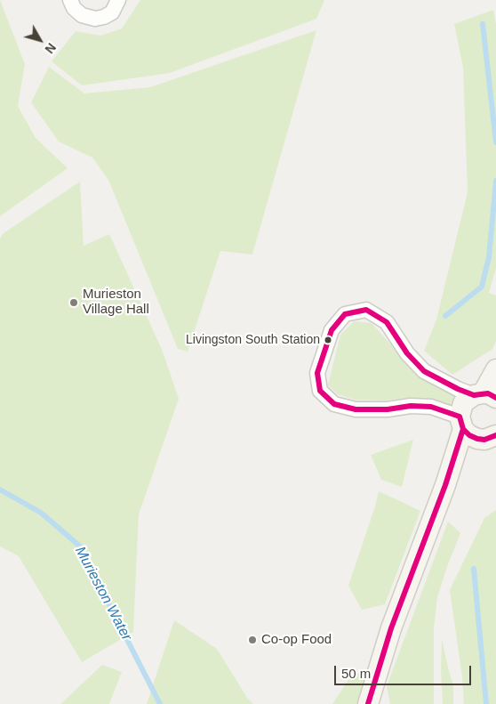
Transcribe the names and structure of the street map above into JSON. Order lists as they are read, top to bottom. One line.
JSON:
{"water":["Murieston Water"],"places":["Murieston Village Hall","Livingston South Station","Co-op Food"],"scale_bar":"50 m","north":"bottom right"}
